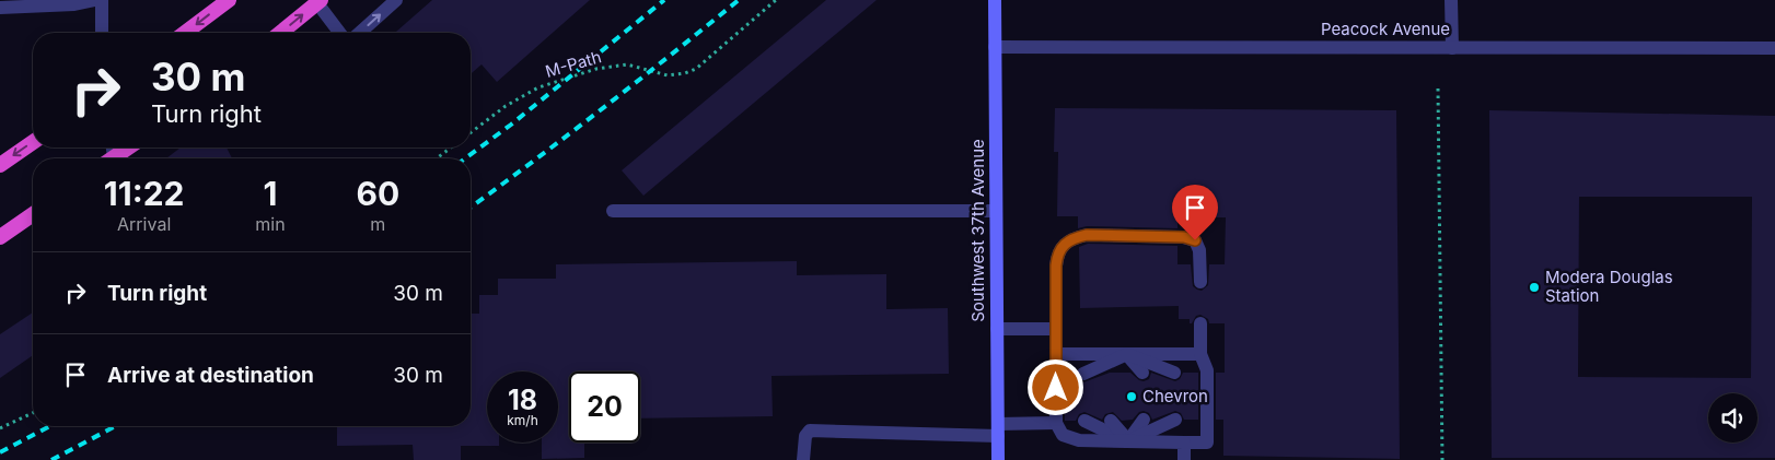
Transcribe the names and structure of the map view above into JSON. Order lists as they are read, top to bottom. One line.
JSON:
{"streets":{"main road":["Southwest 37th Avenue"],"street":["Peacock Avenue"],"path":["M-Path"]},"crossings":[["Peacock Avenue","Southwest 37th Avenue"]],"places":["Modera Douglas Station","Chevron"],"page":{"turn":["30 m","Turn right"],"eta":["11:22","Arrival","1","min","60","m"],"list":[{"name":"Turn right","value":"30 m"},{"name":"Arrive at destination","value":"30 m"}],"speed":"18 km/h","limit":"20"}}
